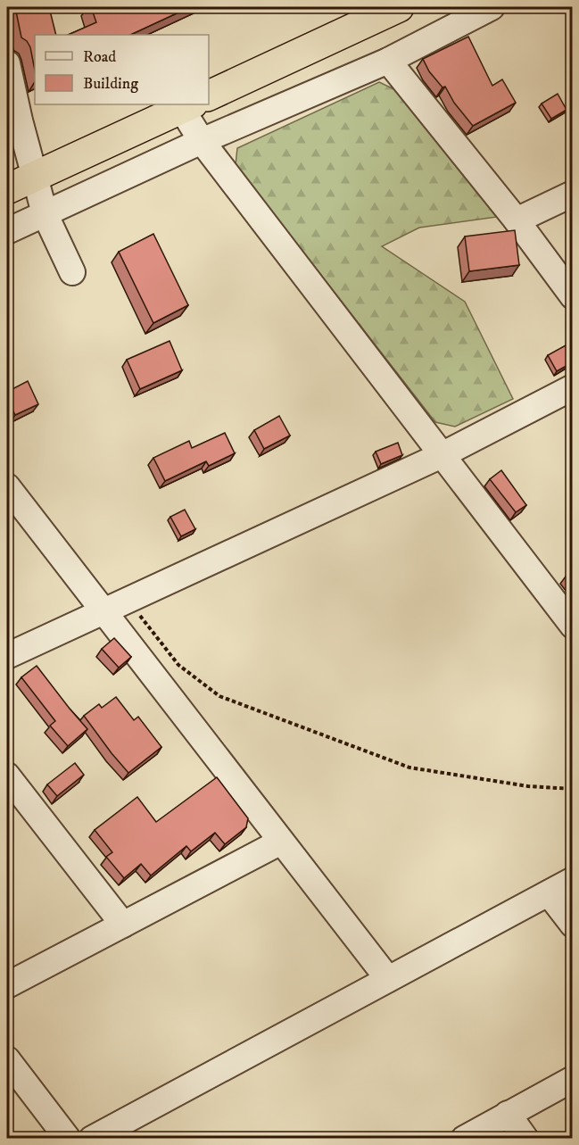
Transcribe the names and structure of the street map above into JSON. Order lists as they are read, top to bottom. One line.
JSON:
{"legend":["Road","Building"]}
